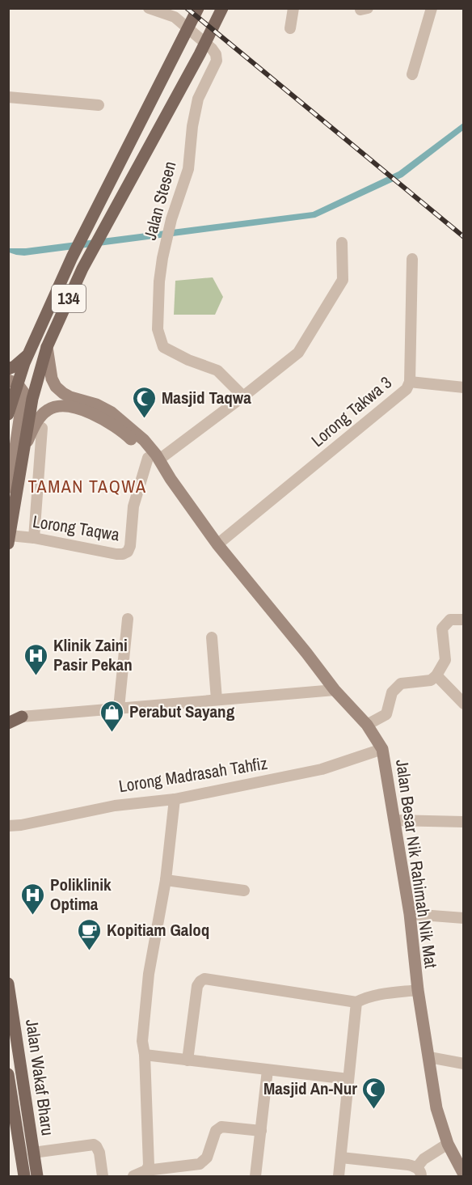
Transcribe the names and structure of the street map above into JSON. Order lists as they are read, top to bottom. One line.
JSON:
{"streets":{"main road":["134","Jalan Wakaf Bharu"],"street":["Jalan Stesen","Lorong Takwa 3","Lorong Taqwa","Lorong Madrasah Tahfiz","Jalan Besar Nik Rahimah Nik Mat"]},"crossings":[["134","Lorong Taqwa"],["134","Jalan Besar Nik Rahimah Nik Mat"],["Lorong Takwa 3","Jalan Besar Nik Rahimah Nik Mat"],["Lorong Taqwa","Jalan Besar Nik Rahimah Nik Mat"],["Lorong Madrasah Tahfiz","Jalan Besar Nik Rahimah Nik Mat"]],"districts":["TAMAN TAQWA"],"places":{"mosque":["Masjid Taqwa","Masjid An-Nur"],"hospital":["Klinik Zaini Pasir Pekan","Poliklinik Optima"],"shop":["Perabut Sayang"],"cafe":["Kopitiam Galoq"]}}
